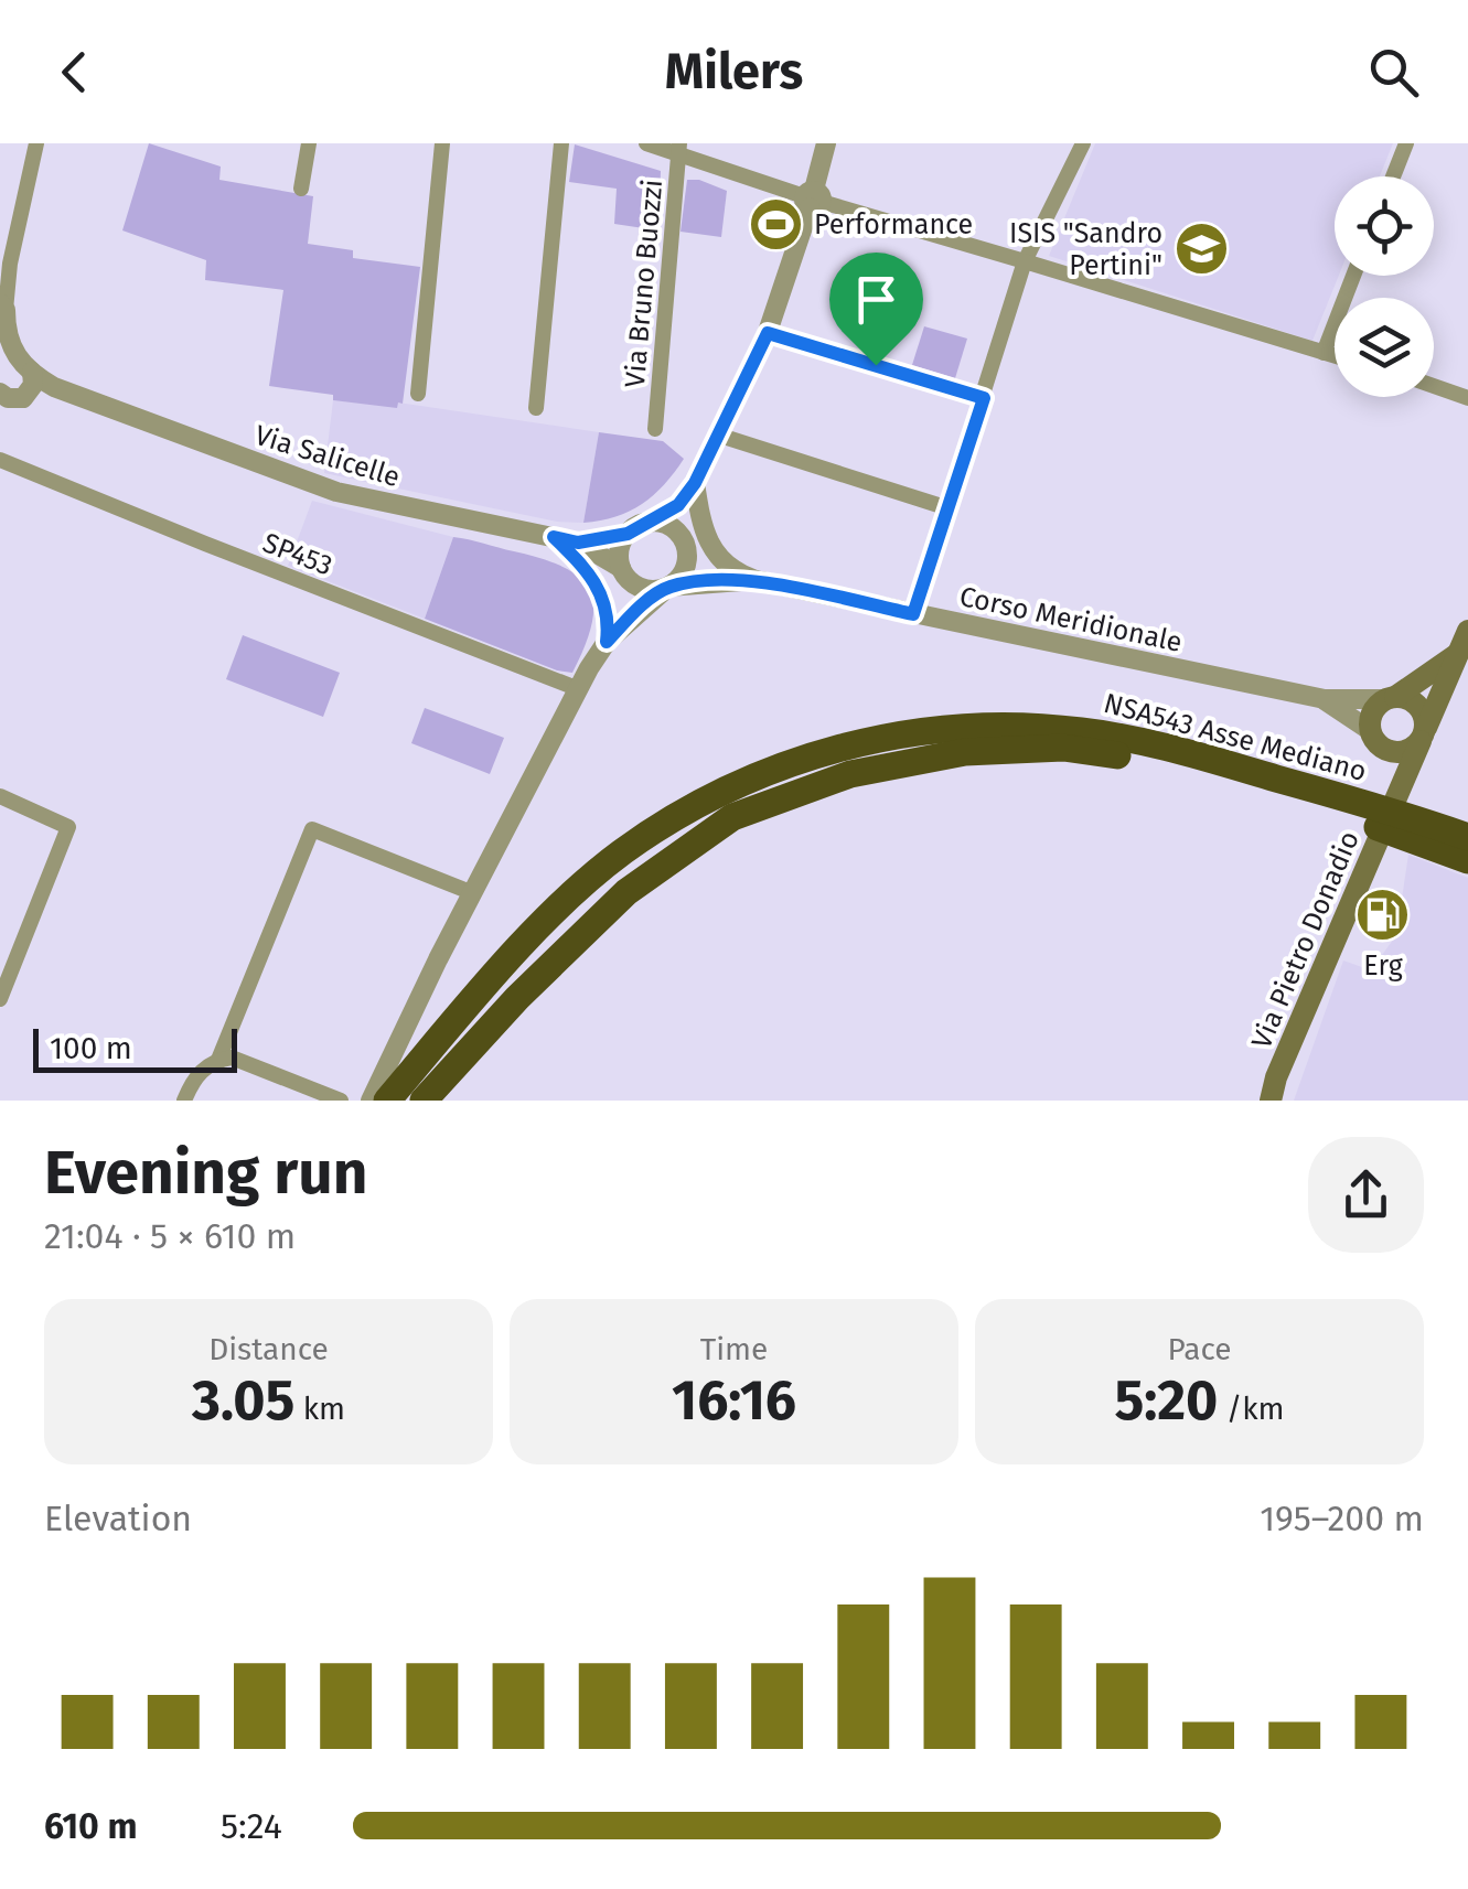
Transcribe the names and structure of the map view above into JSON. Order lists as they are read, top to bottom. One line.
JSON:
{"streets":{"highway":["NSA543 Asse Mediano"],"main road":["Via Pietro Donadio"],"street":["Via Bruno Buozzi","Via Salicelle","SP453","Corso Meridionale"]},"places":{"sports":["Performance"],"school or university":["ISIS \"Sandro Pertini\""],"fuel station":["Erg"]},"scale_bar":"100 m","page":{"header":"Milers","scale":"100 m","heading":["Evening run","21:04 · 5 × 610 m"],"stats":[["Distance","3.05 km"],["Time","16:16"],["Pace","5:20 /km"]],"chart":["Elevation","195–200 m"],"list":[{"name":"610 m","note":"5:24"}]}}
